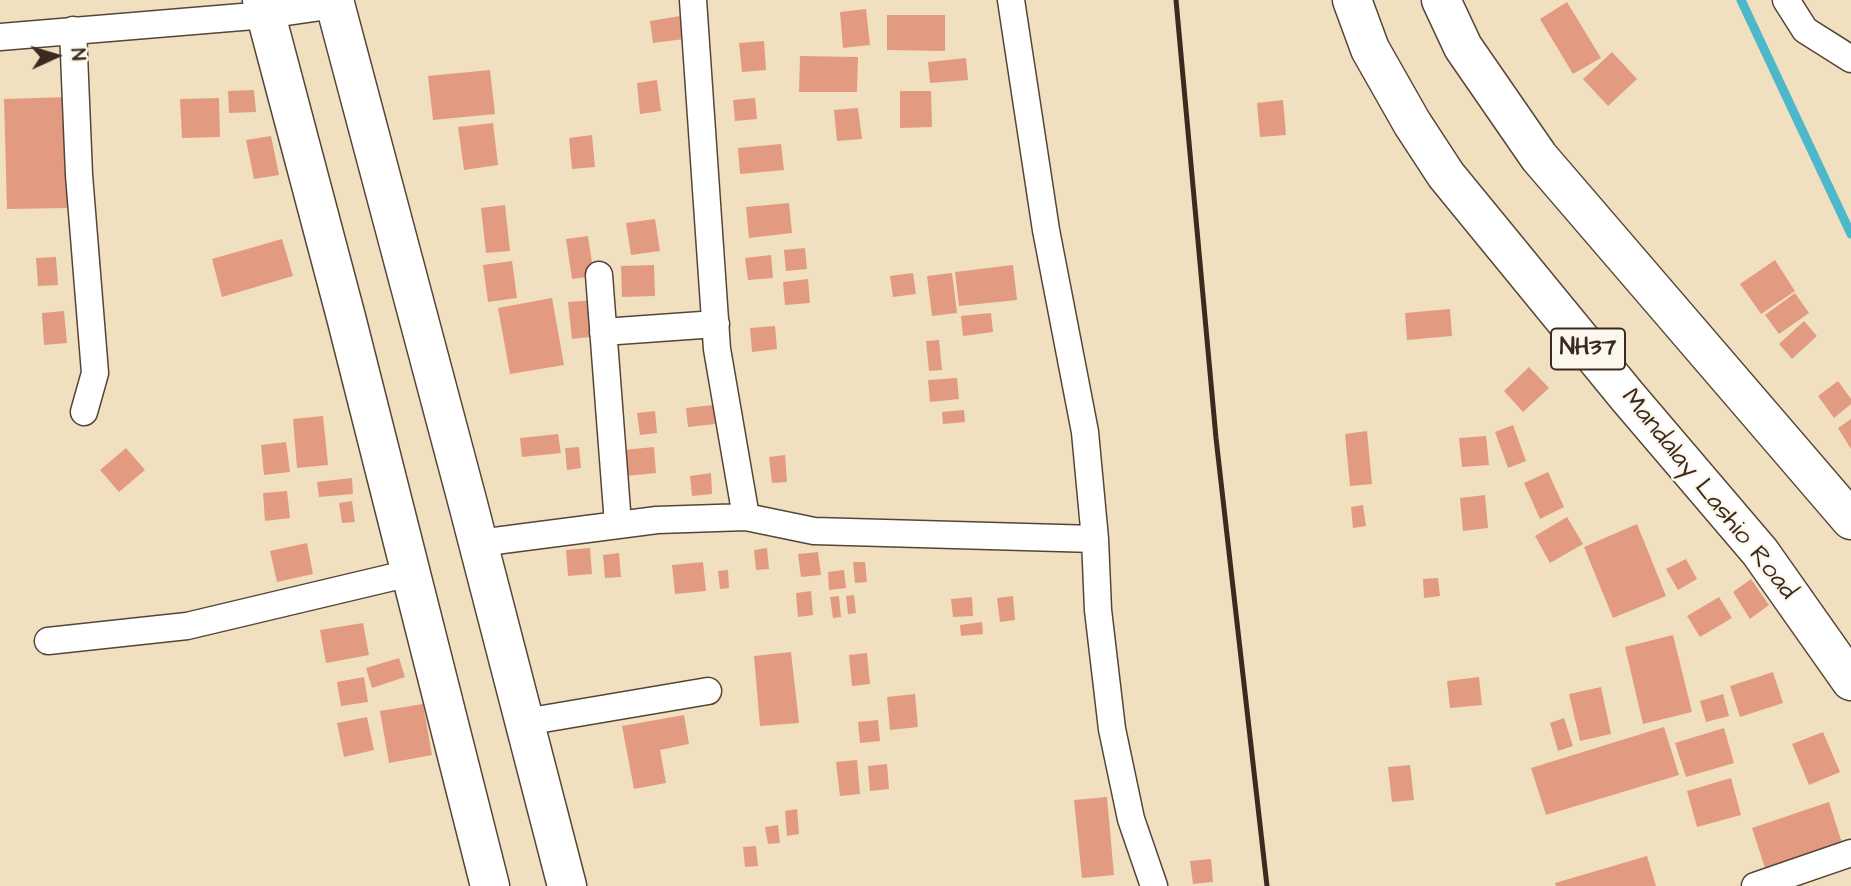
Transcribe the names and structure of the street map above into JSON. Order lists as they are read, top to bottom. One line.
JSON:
{"streets":{"main road":["NH37","Mandalay Lashio Road"]},"north":"right"}
